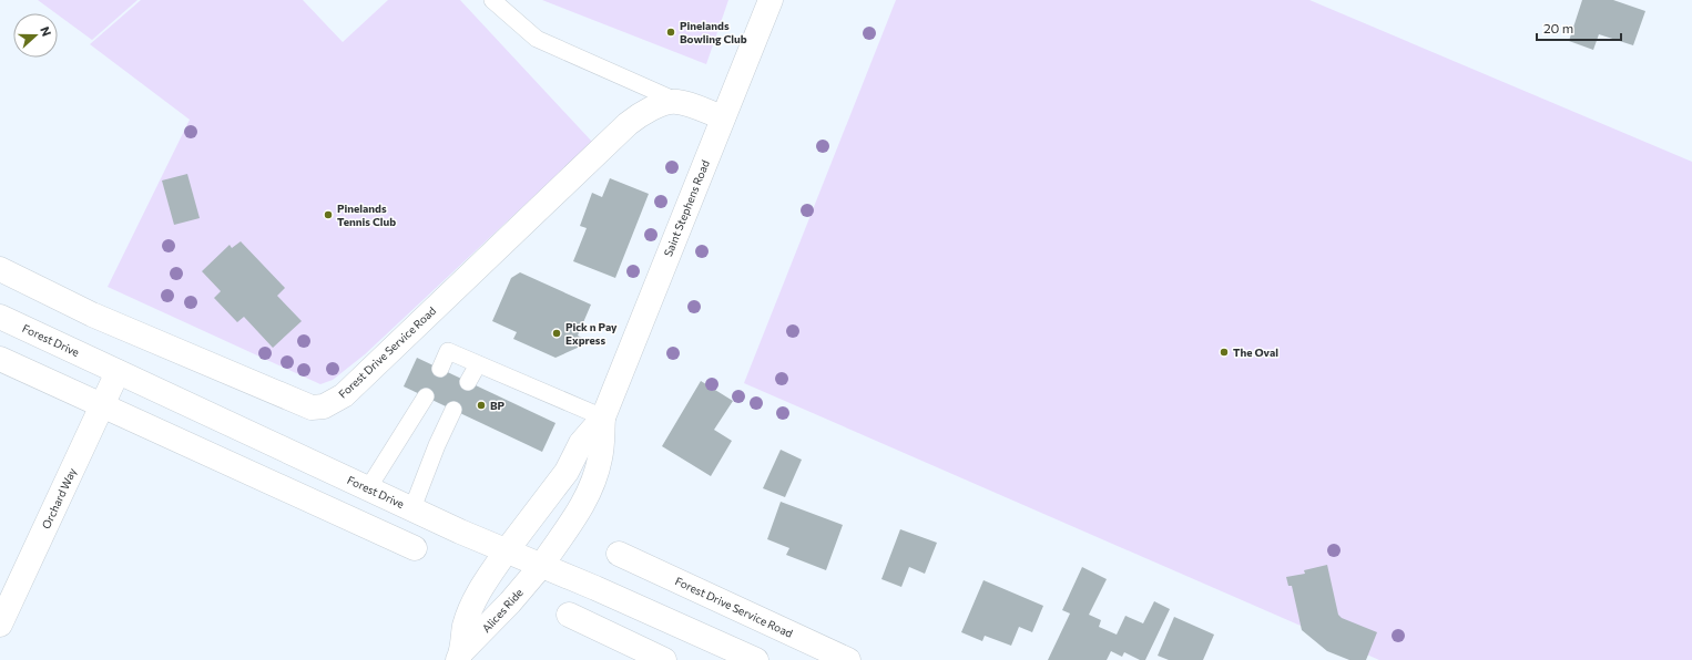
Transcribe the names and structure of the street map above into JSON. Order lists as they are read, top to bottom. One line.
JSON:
{"streets":{"street":["Saint Stephens Road","Forest Drive","Forest Drive Service Road","Orchard Way","Alices Ride"]},"crossings":[["Saint Stephens Road","Forest Drive"],["Saint Stephens Road","Alices Ride"],["Forest Drive","Orchard Way"],["Forest Drive","Alices Ride"]],"places":["Pinelands Bowling Club","Pinelands Tennis Club","Pick n Pay Express","The Oval","BP"],"scale_bar":"20 m","north":"right"}
